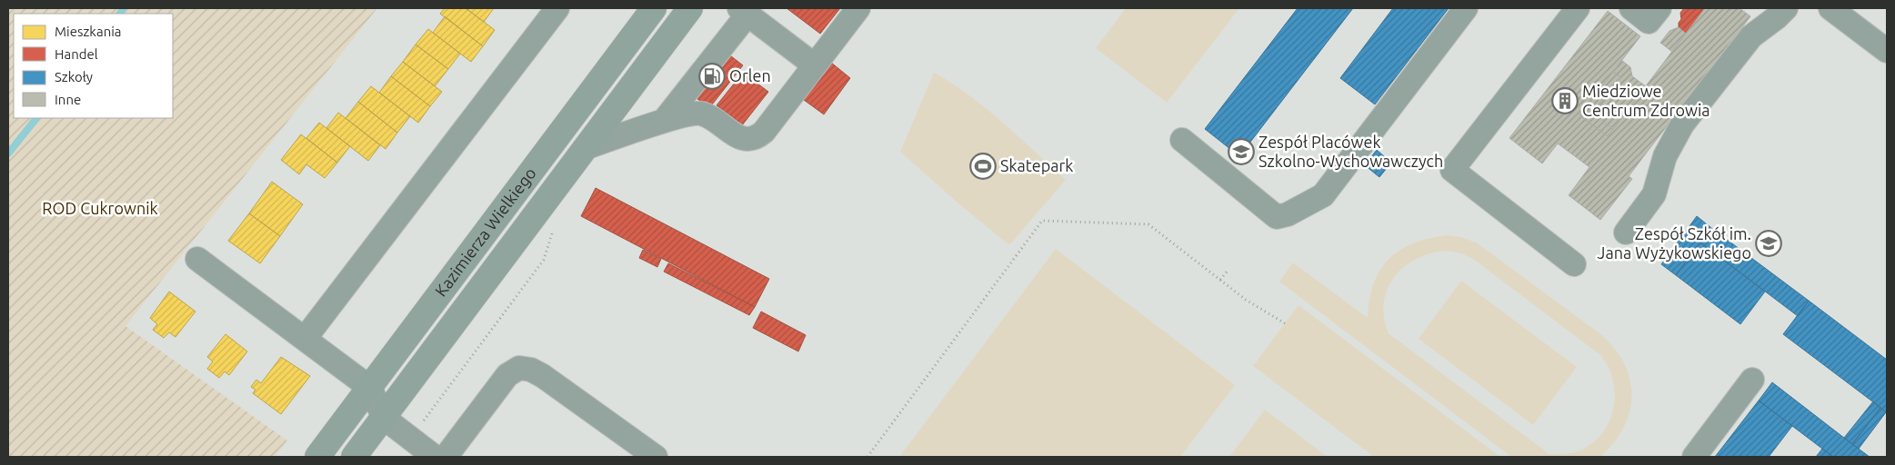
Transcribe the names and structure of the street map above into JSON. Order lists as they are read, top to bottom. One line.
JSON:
{"streets":{"main road":["Kazimierza Wielkiego"]},"parks":["ROD Cukrownik"],"places":{"fuel station":["Orlen"],"building":["Miedziowe Centrum Zdrowia"],"school or university":["Zespół Placówek Szkolno-Wychowawczych","Zespół Szkół im. Jana Wyżykowskiego"],"sports":["Skatepark"]},"legend":["Mieszkania","Handel","Szkoły","Inne"]}
